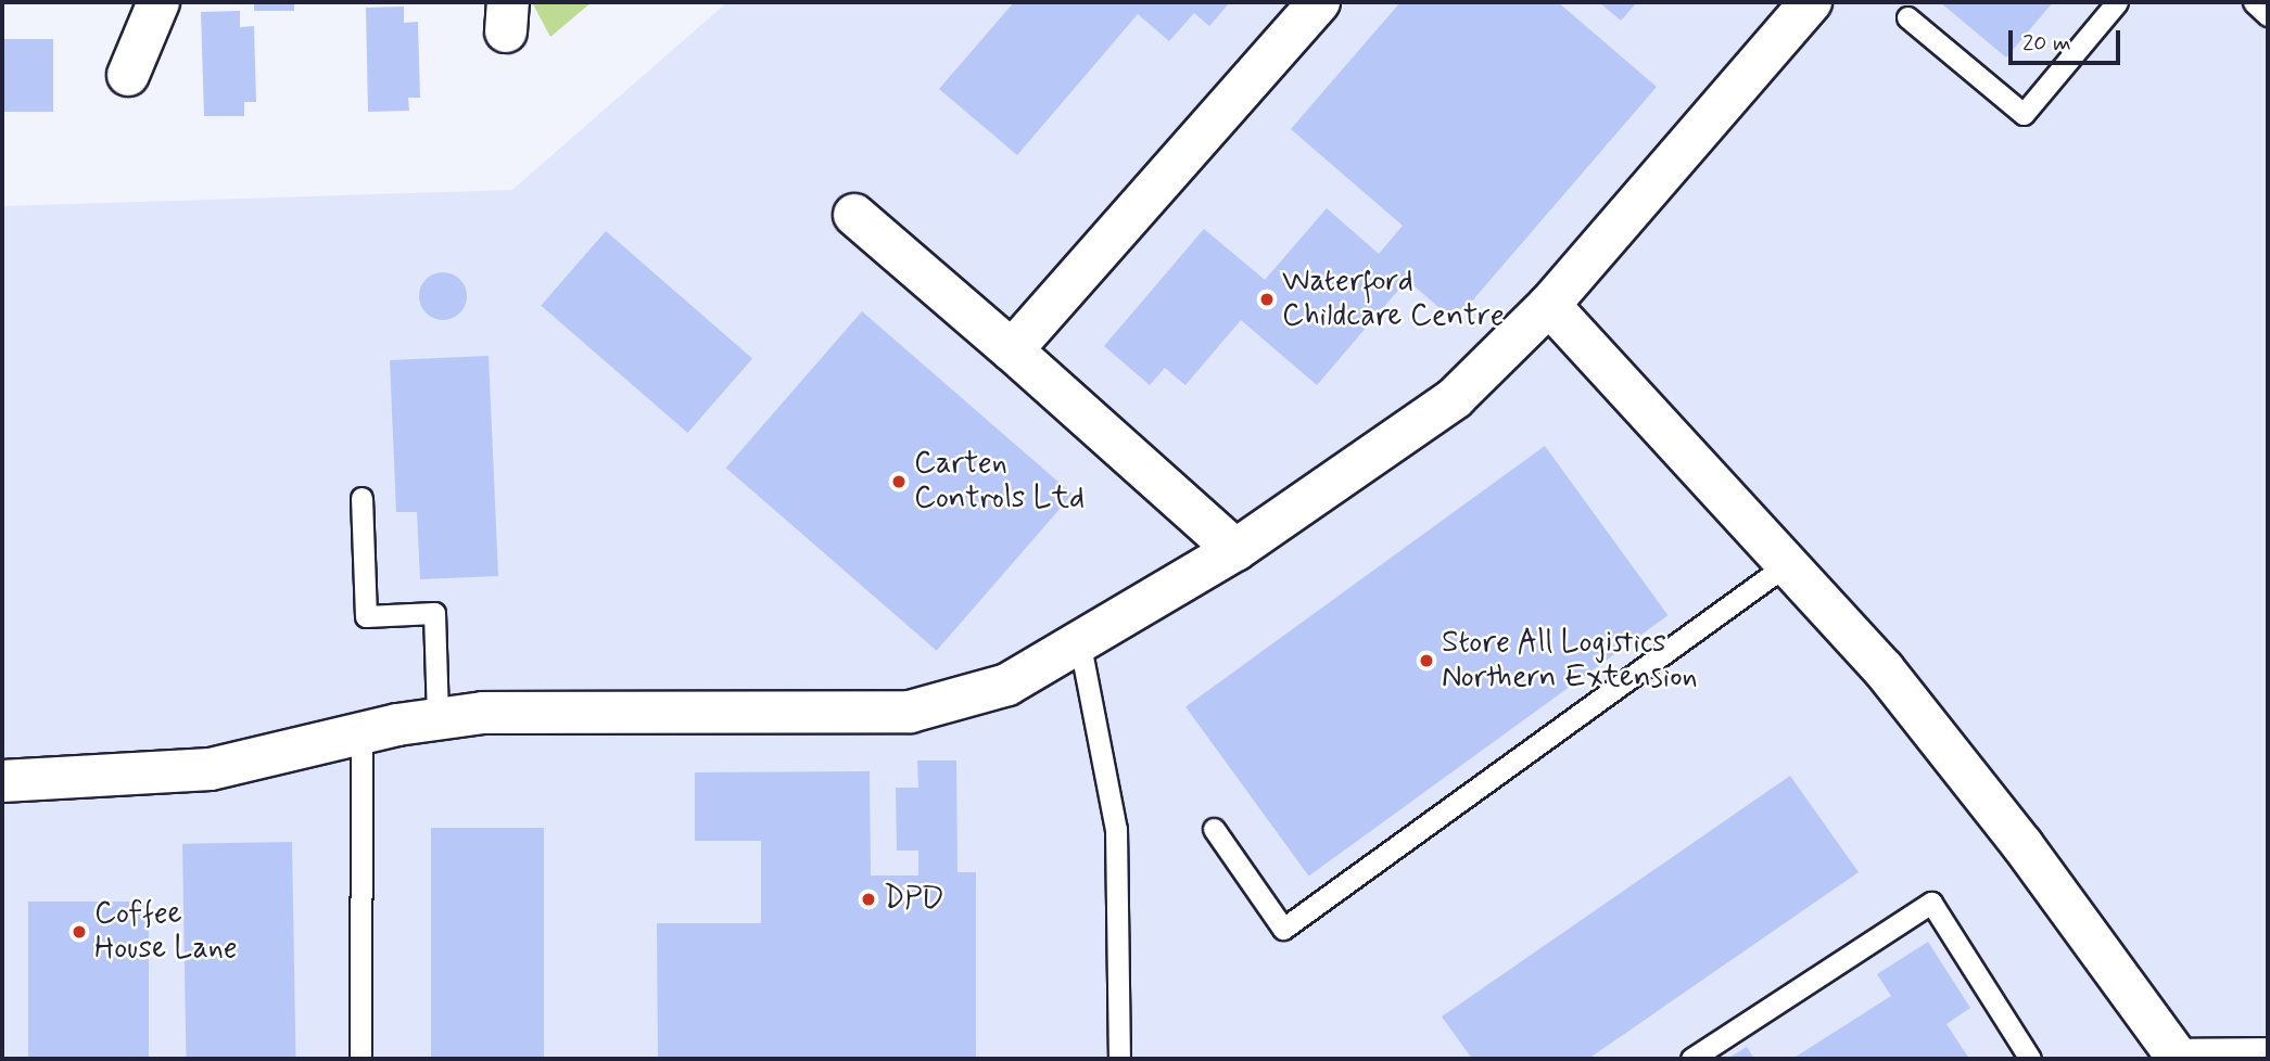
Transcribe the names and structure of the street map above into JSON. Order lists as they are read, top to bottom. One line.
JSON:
{"places":["Waterford Childcare Centre","Carten Controls Ltd","Store All Logistics Northern Extension","DPD","Coffee House Lane"],"scale_bar":"20 m"}
